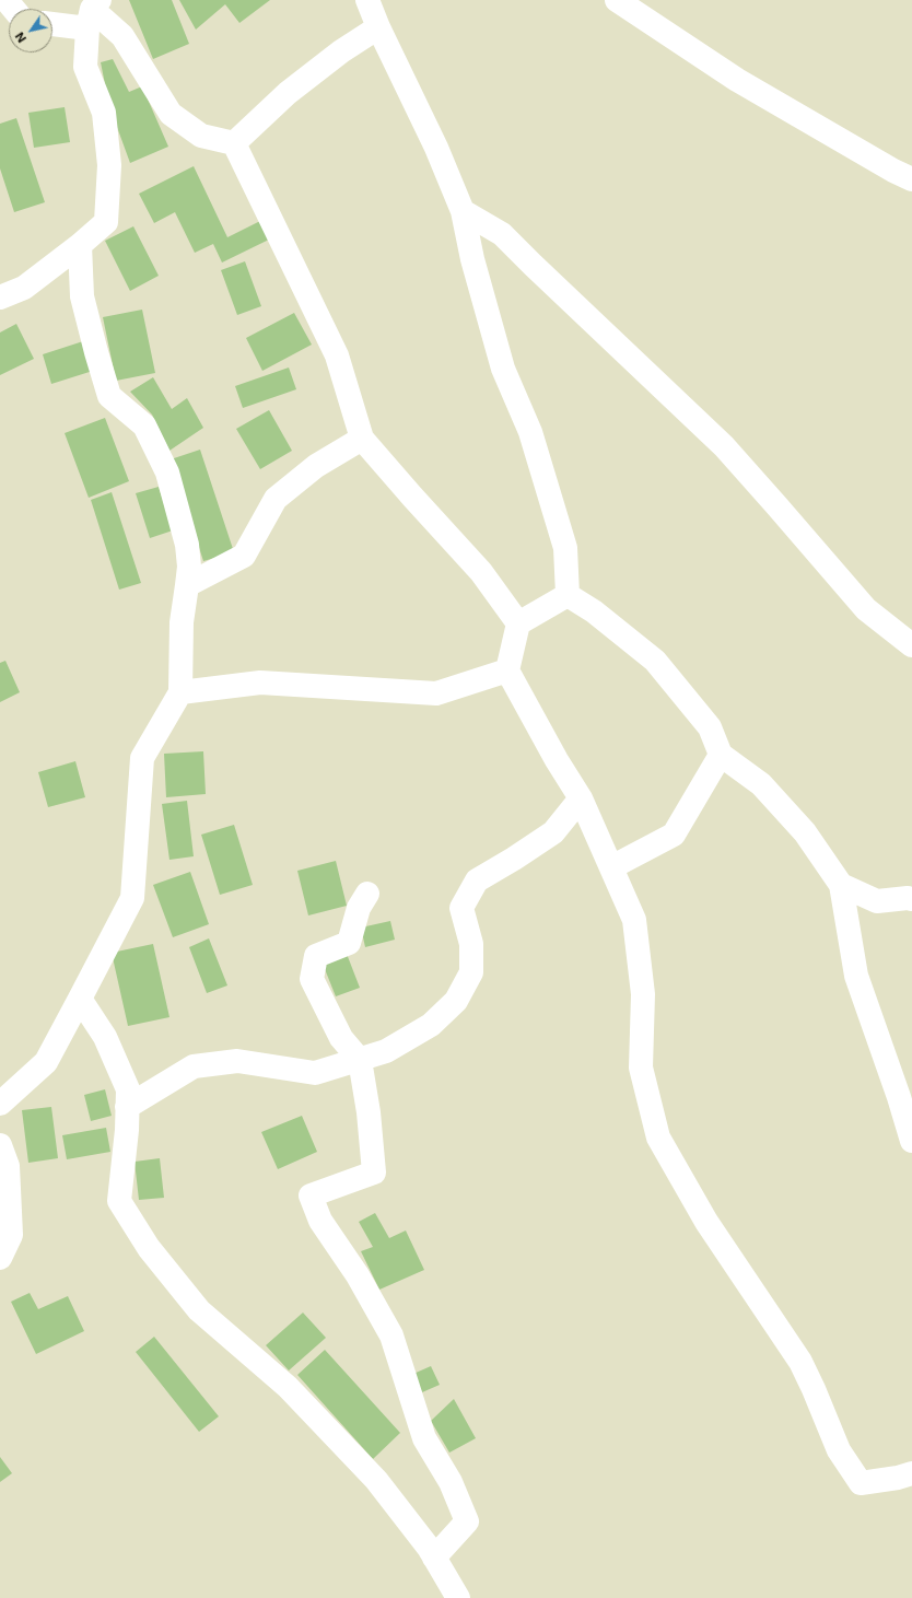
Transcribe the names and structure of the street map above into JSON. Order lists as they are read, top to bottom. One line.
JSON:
{"north":"bottom left"}
